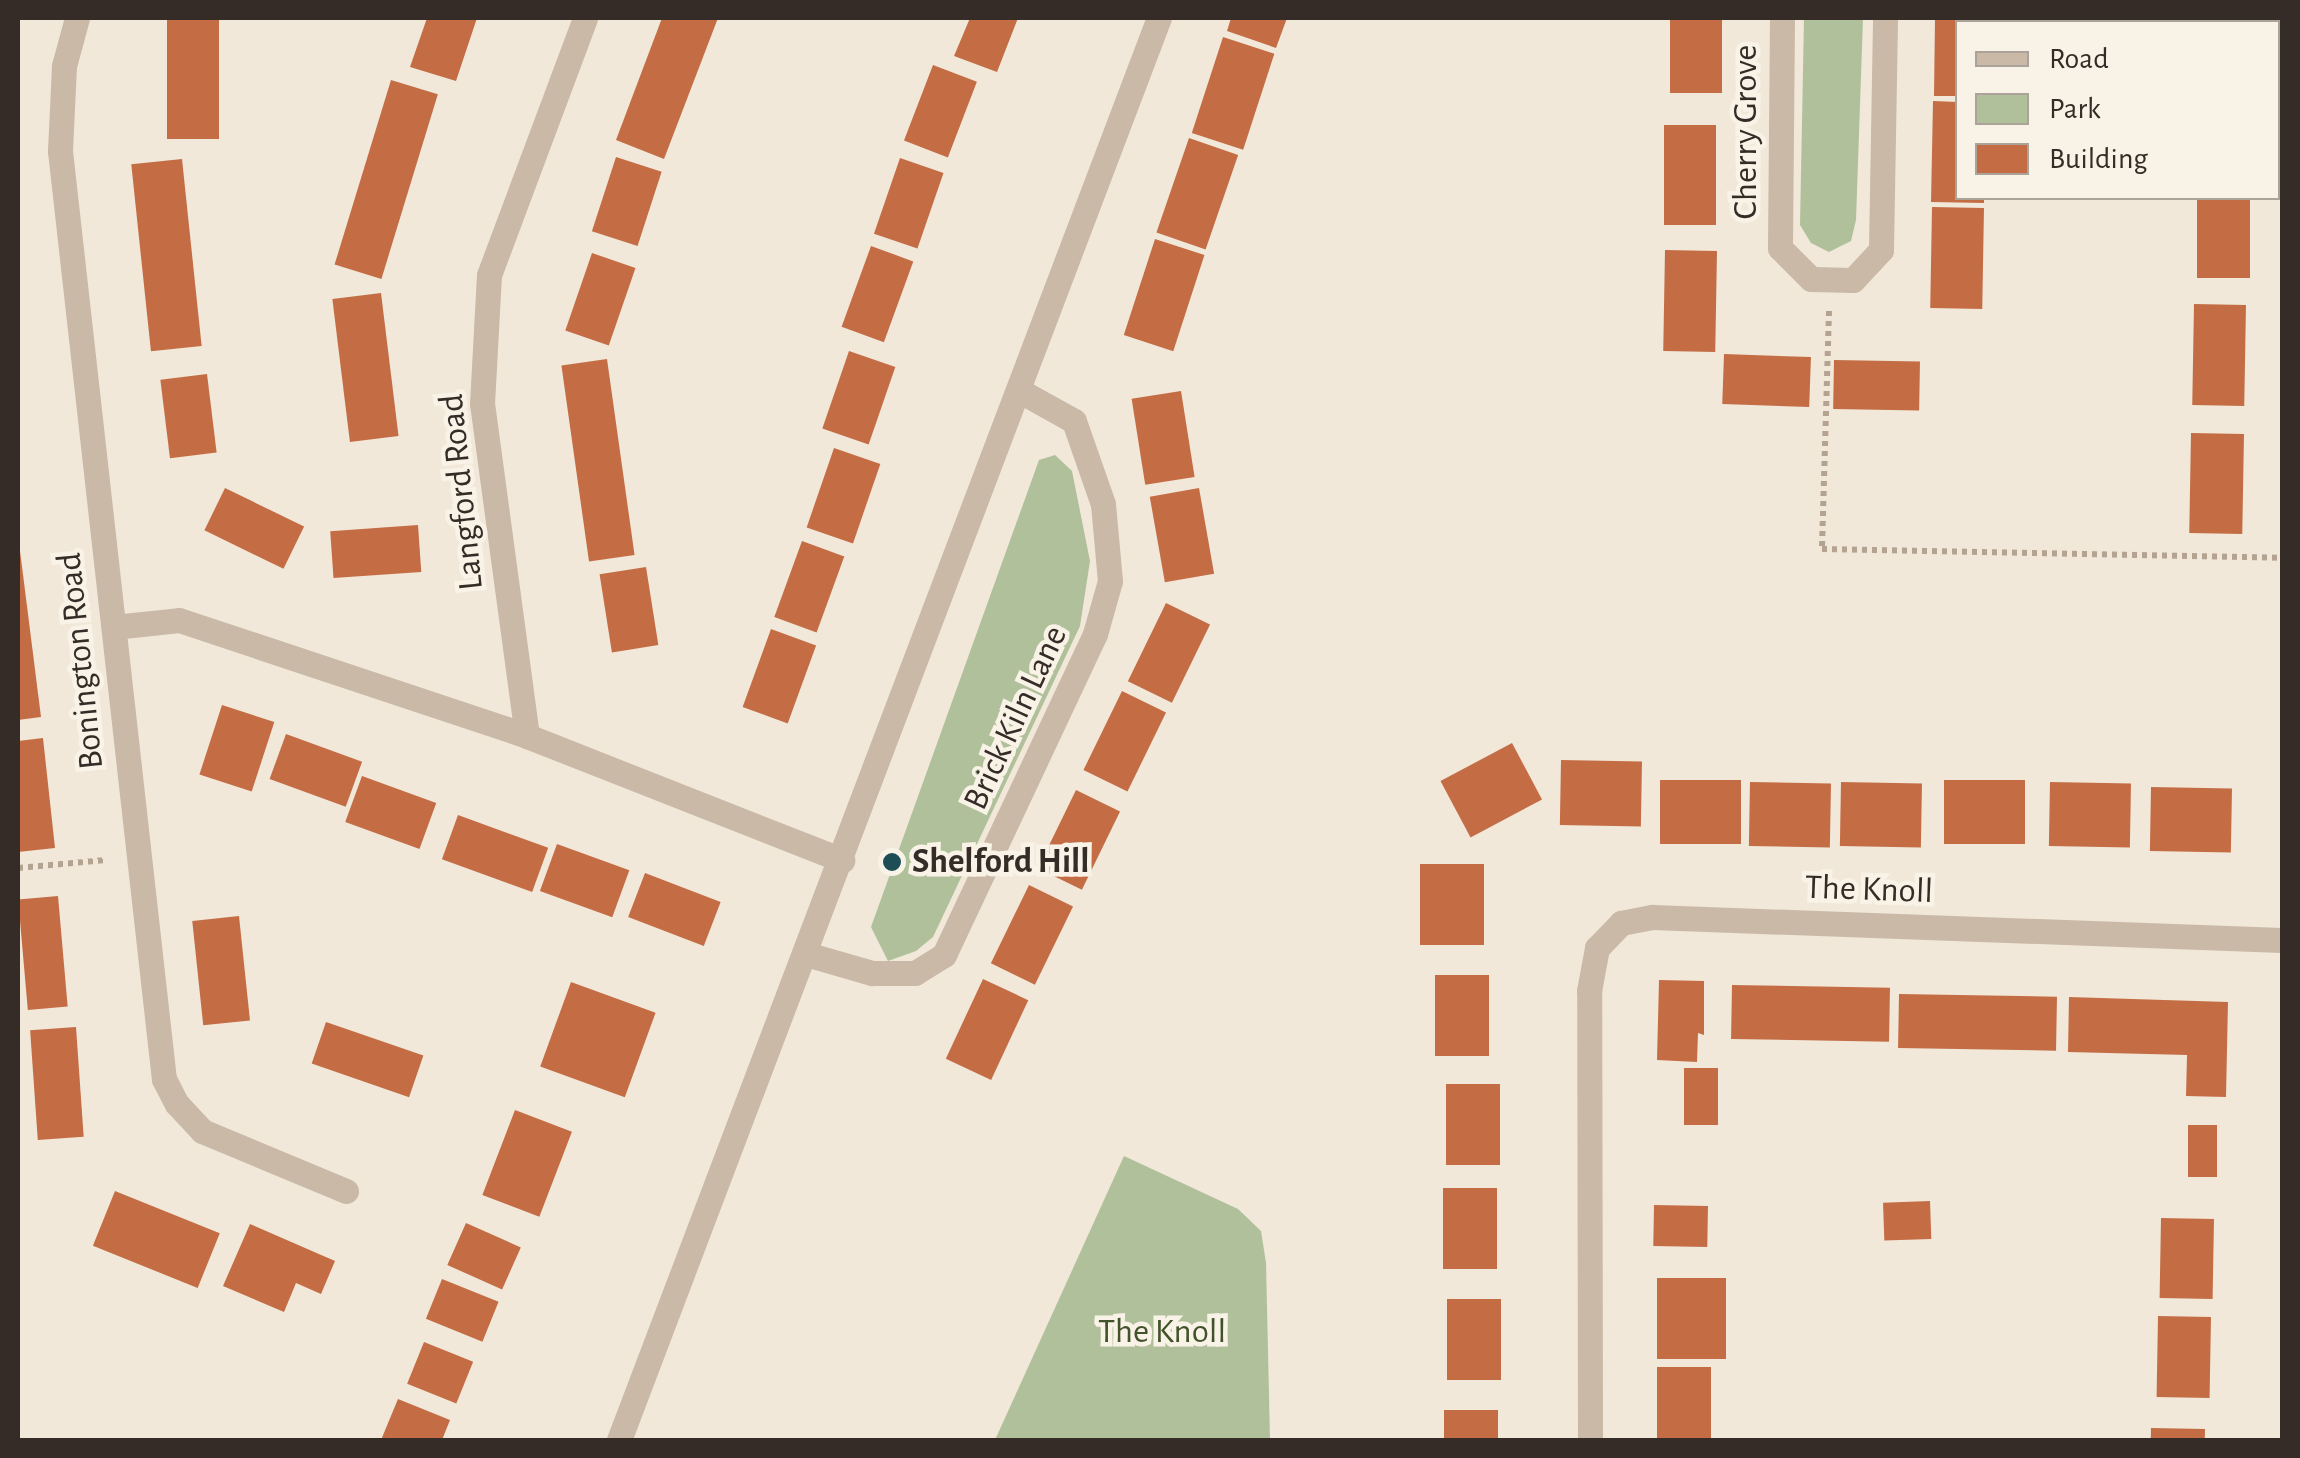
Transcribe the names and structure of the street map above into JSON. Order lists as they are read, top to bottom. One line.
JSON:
{"streets":{"street":["Cherry Grove","Langford Road","Bonington Road","Brick Kiln Lane","The Knoll"]},"parks":["The Knoll"],"places":["Shelford Hill"],"legend":["Road","Park","Building"]}
